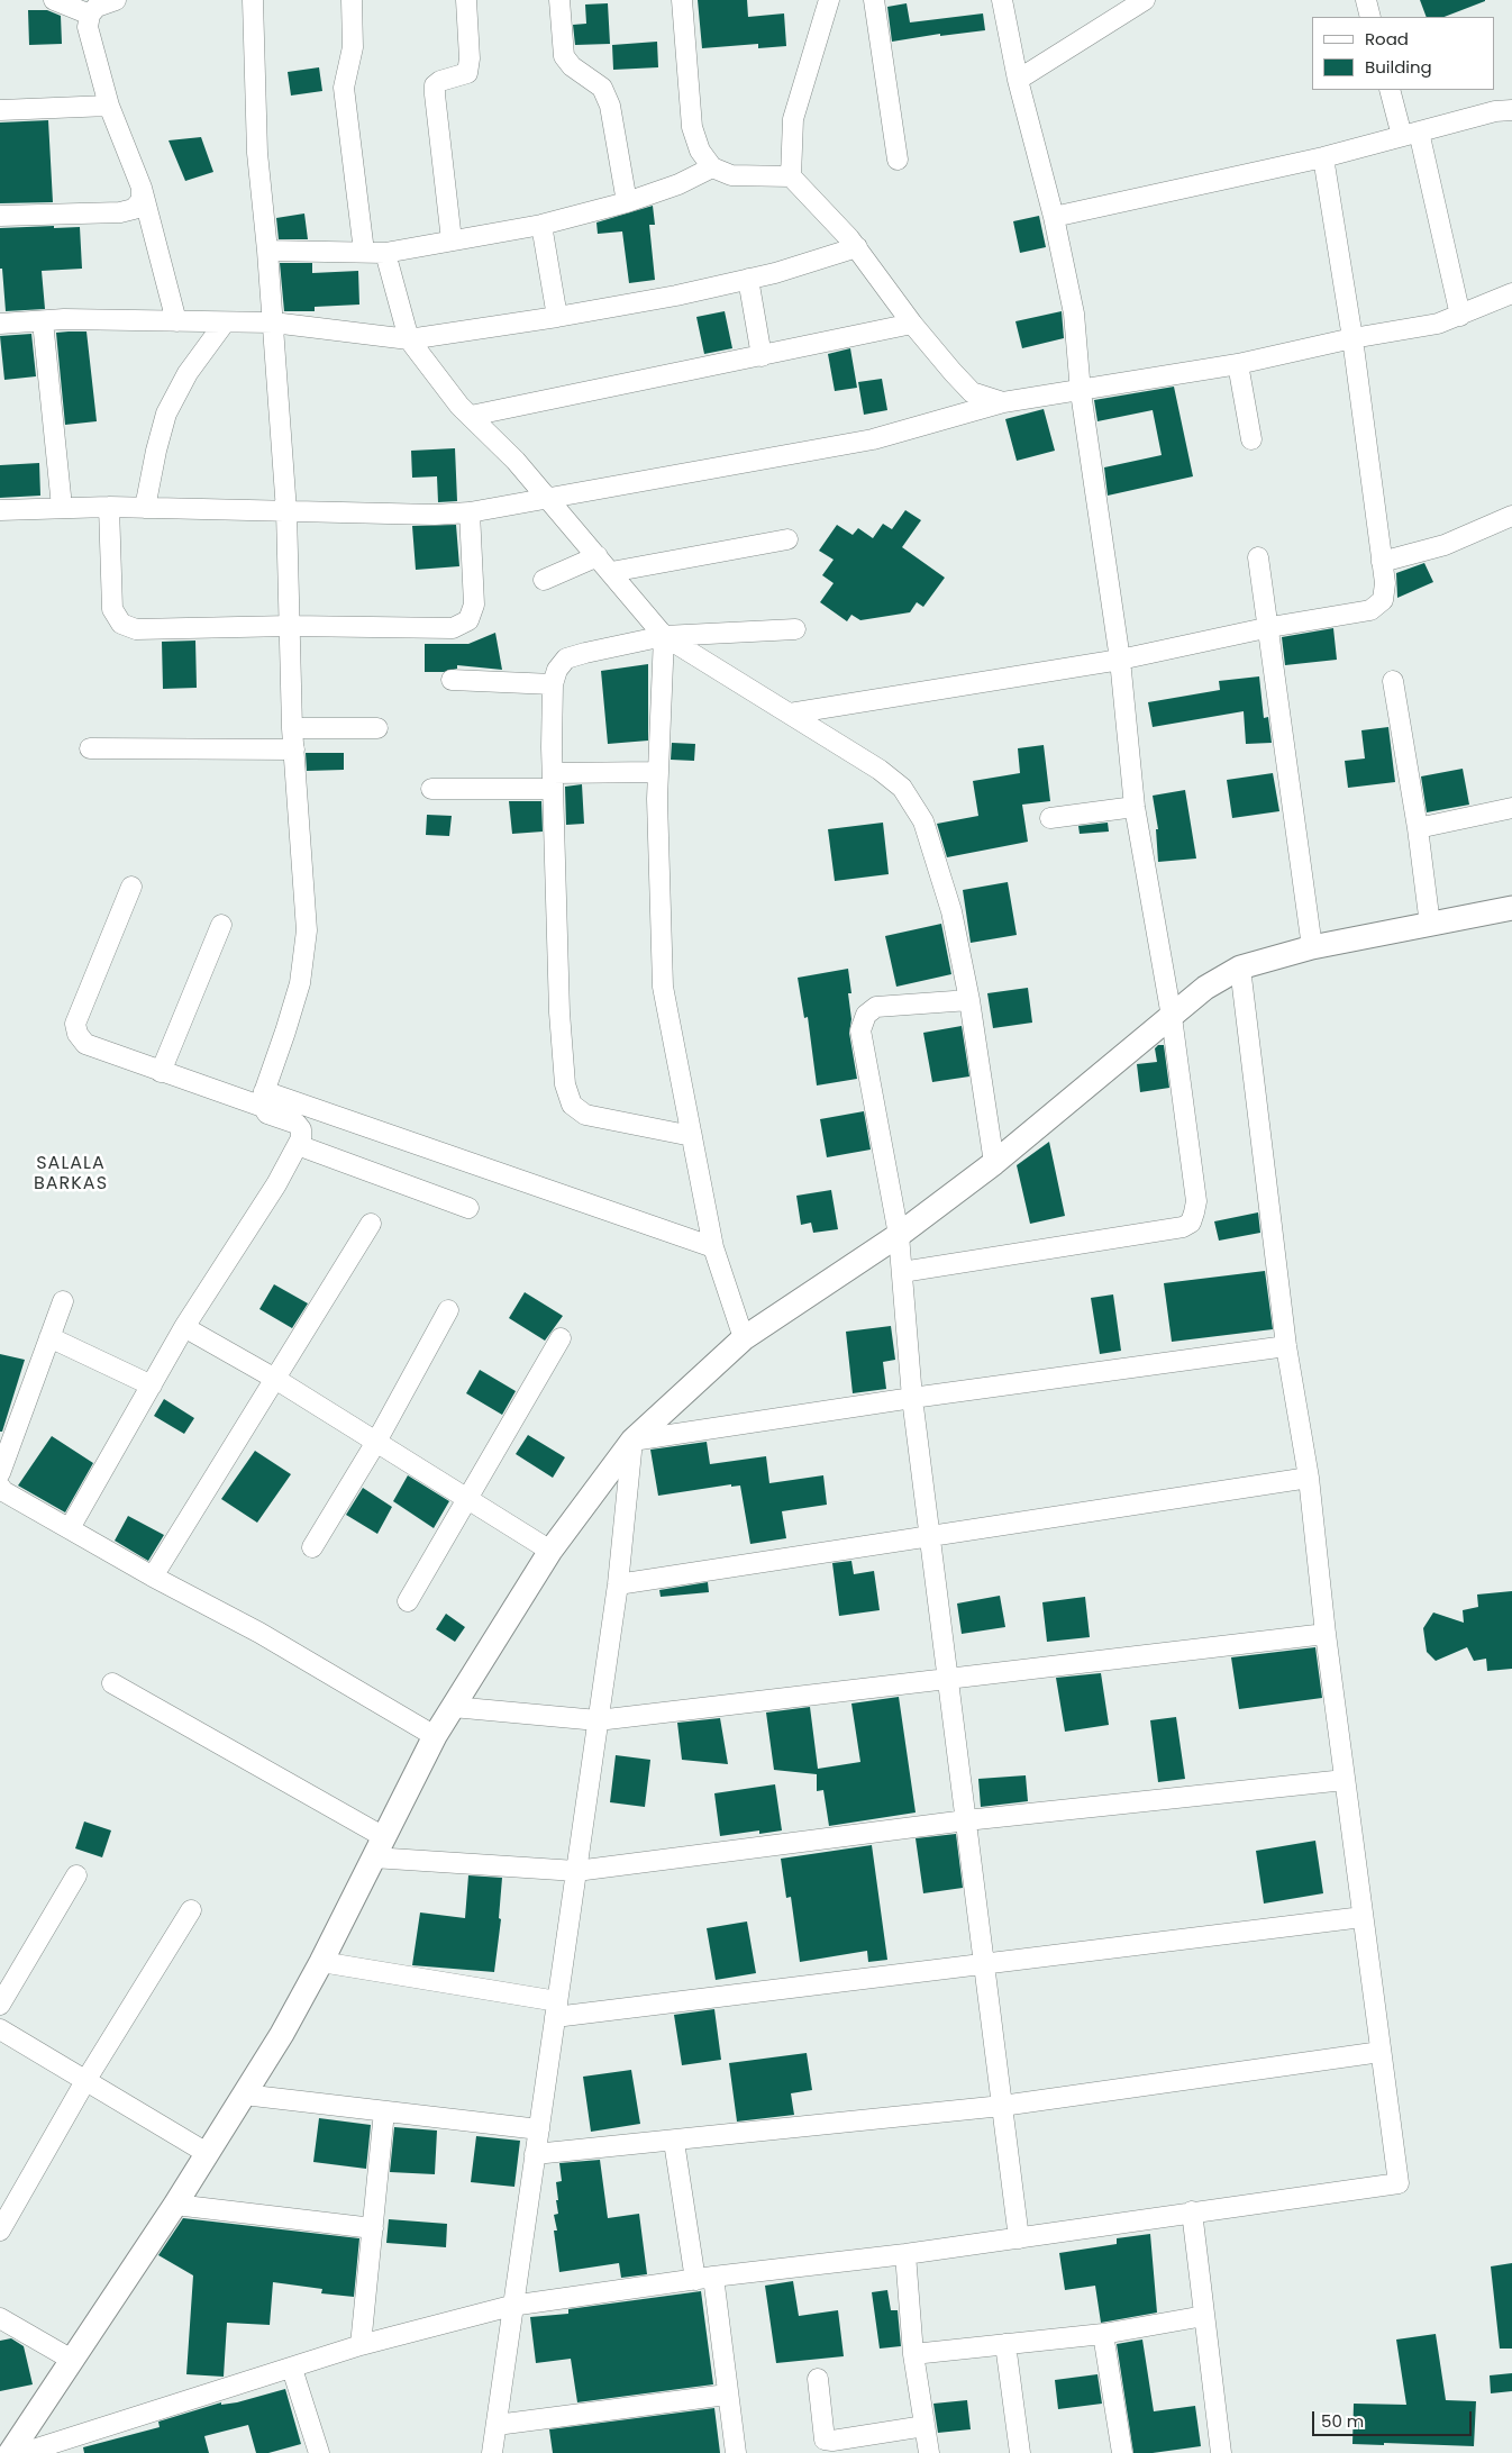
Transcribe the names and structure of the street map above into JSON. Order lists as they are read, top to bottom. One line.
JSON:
{"districts":["SALALA BARKAS"],"legend":["Road","Building"],"scale_bar":"50 m"}
